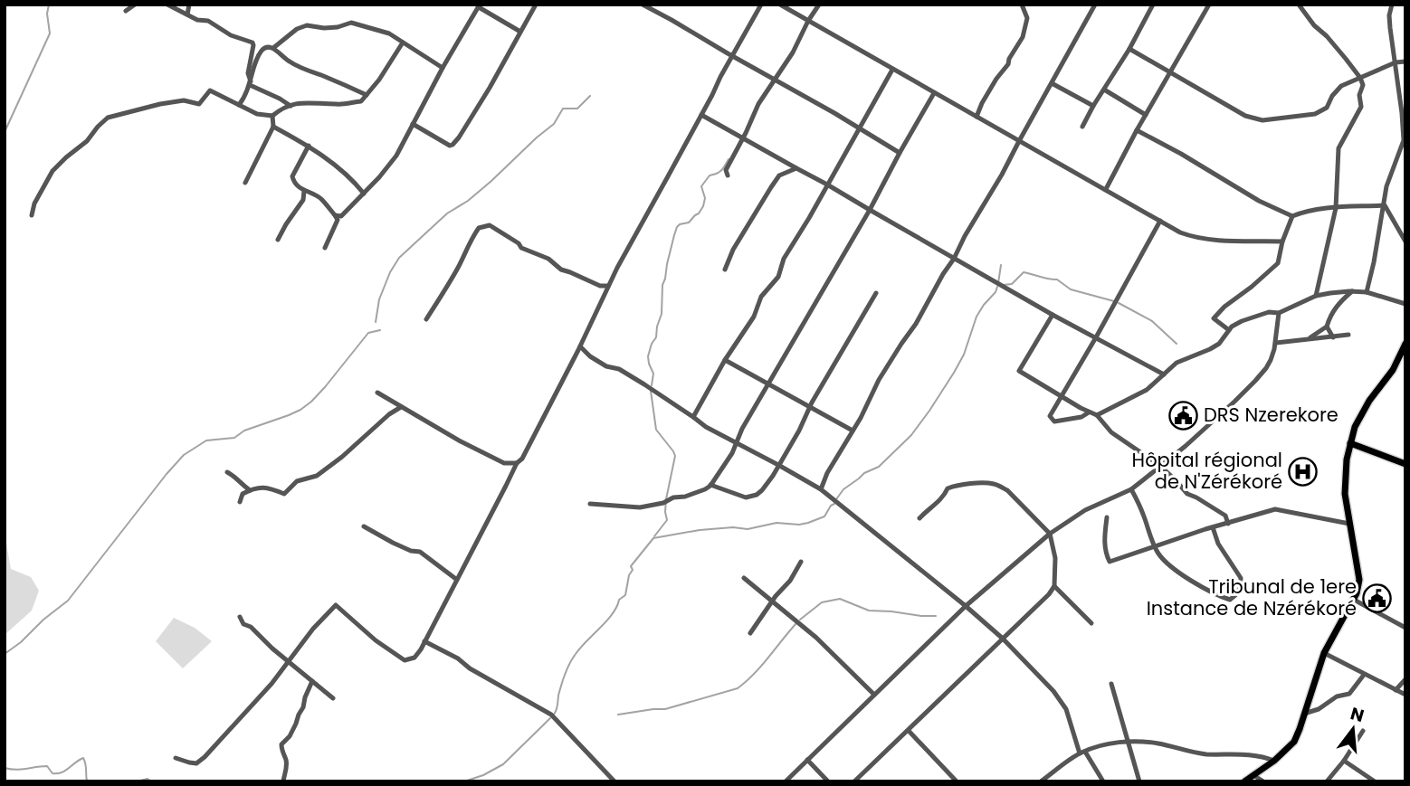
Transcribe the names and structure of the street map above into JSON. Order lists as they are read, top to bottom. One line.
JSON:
{"places":{"public building":["DRS Nzerekore","Tribunal de 1ere Instance de Nzérékoré"],"hospital":["Hôpital régional de N'Zérékoré"]},"north":"top"}
